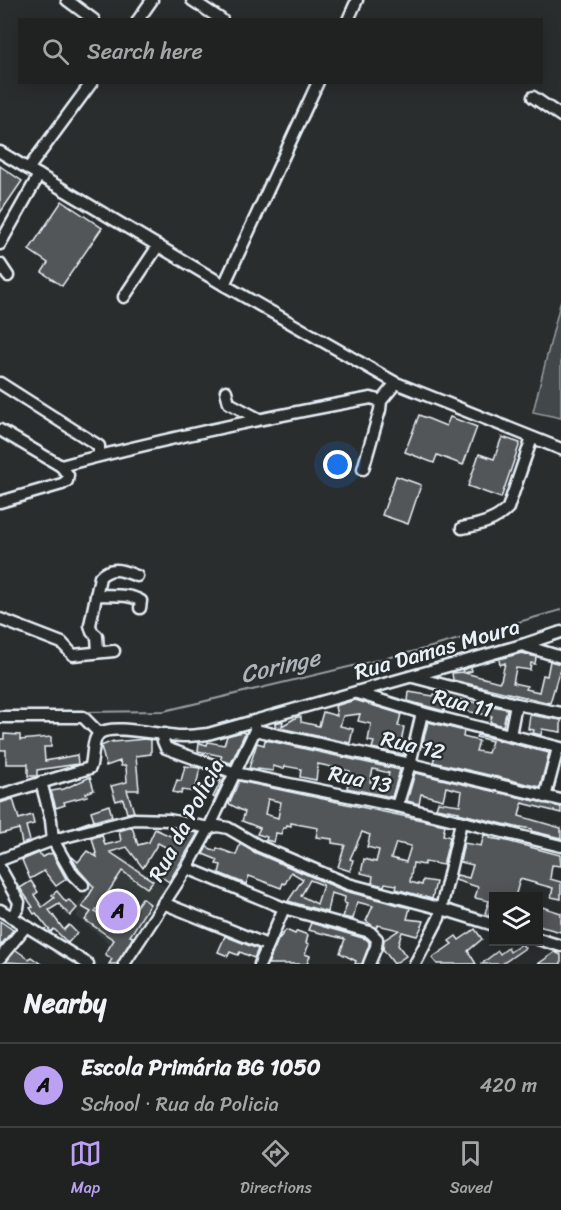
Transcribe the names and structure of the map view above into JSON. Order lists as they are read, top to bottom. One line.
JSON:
{"streets":{"street":["Rua Damas Moura","Rua 11","Rua 12","Rua 13","Rua da Policia"]},"crossings":[["Rua Damas Moura","Rua 11"],["Rua Damas Moura","Rua 12"],["Rua Damas Moura","Rua 13"],["Rua Damas Moura","Rua da Policia"],["Rua 12","Rua da Policia"],["Rua 13","Rua da Policia"]],"water":["Coringe"],"page":{"search":"Search here","pins":"A","heading":"Nearby","list":[{"mark":"A","name":"Escola Primária BG 1050","note":"School · Rua da Policia","value":"420 m"}],"nav":["Map","Directions","Saved"]}}
